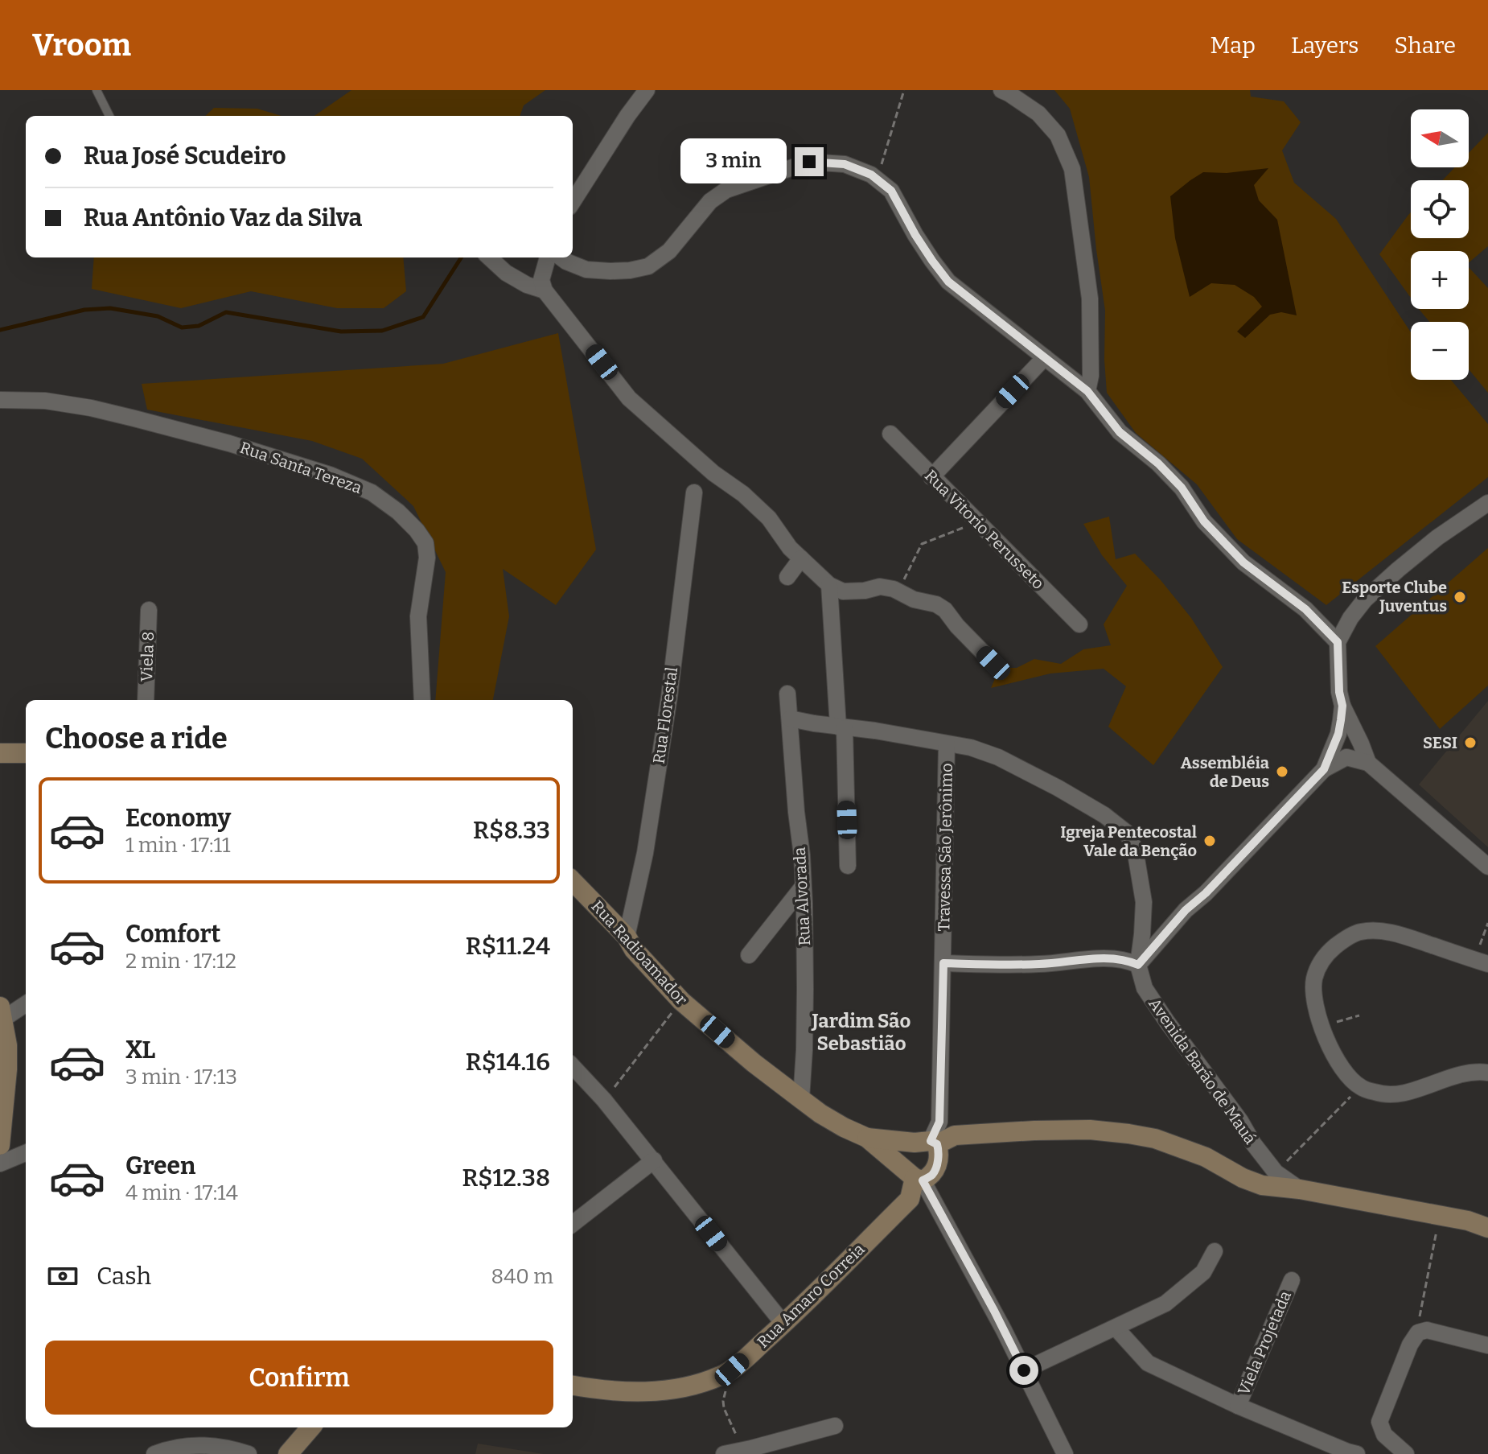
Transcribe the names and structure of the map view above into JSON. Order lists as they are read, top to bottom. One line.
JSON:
{"streets":{"street":["Rua Santa Tereza","Rua Vitorio Perusseto","Viela 8","Rua Florestal","Travessa São Jerônimo","Rua Alvorada","Rua Radioamador","Avenida Barão de Mauá","Rua Amaro Correia","Viela Projetada"]},"crossings":[["Rua Florestal","Rua Radioamador"],["Travessa São Jerônimo","Rua Radioamador"],["Travessa São Jerônimo","Rua Amaro Correia"],["Rua Alvorada","Rua Radioamador"],["Rua Radioamador","Rua Amaro Correia"]],"districts":["Jardim São Sebastião"],"places":["Esporte Clube Juventus","SESI","Assembléia de Deus","Igreja Pentecostal Vale da Benção"],"north":"left","page":{"header":"Vroom","nav":["Map","Layers","Share"],"map_buttons":["+","−"],"banner":["Rua José Scudeiro","Rua Antônio Vaz da Silva"],"bubble":"3 min","heading":"Choose a ride","list":[{"name":"Economy","note":"1 min · 17:11","value":"R$8.33"},{"name":"Comfort","note":"2 min · 17:12","value":"R$11.24"},{"name":"XL","note":"3 min · 17:13","value":"R$14.16"},{"name":"Green","note":"4 min · 17:14","value":"R$12.38"}],"pay":["Cash","840 m"],"buttons":"Confirm"}}
